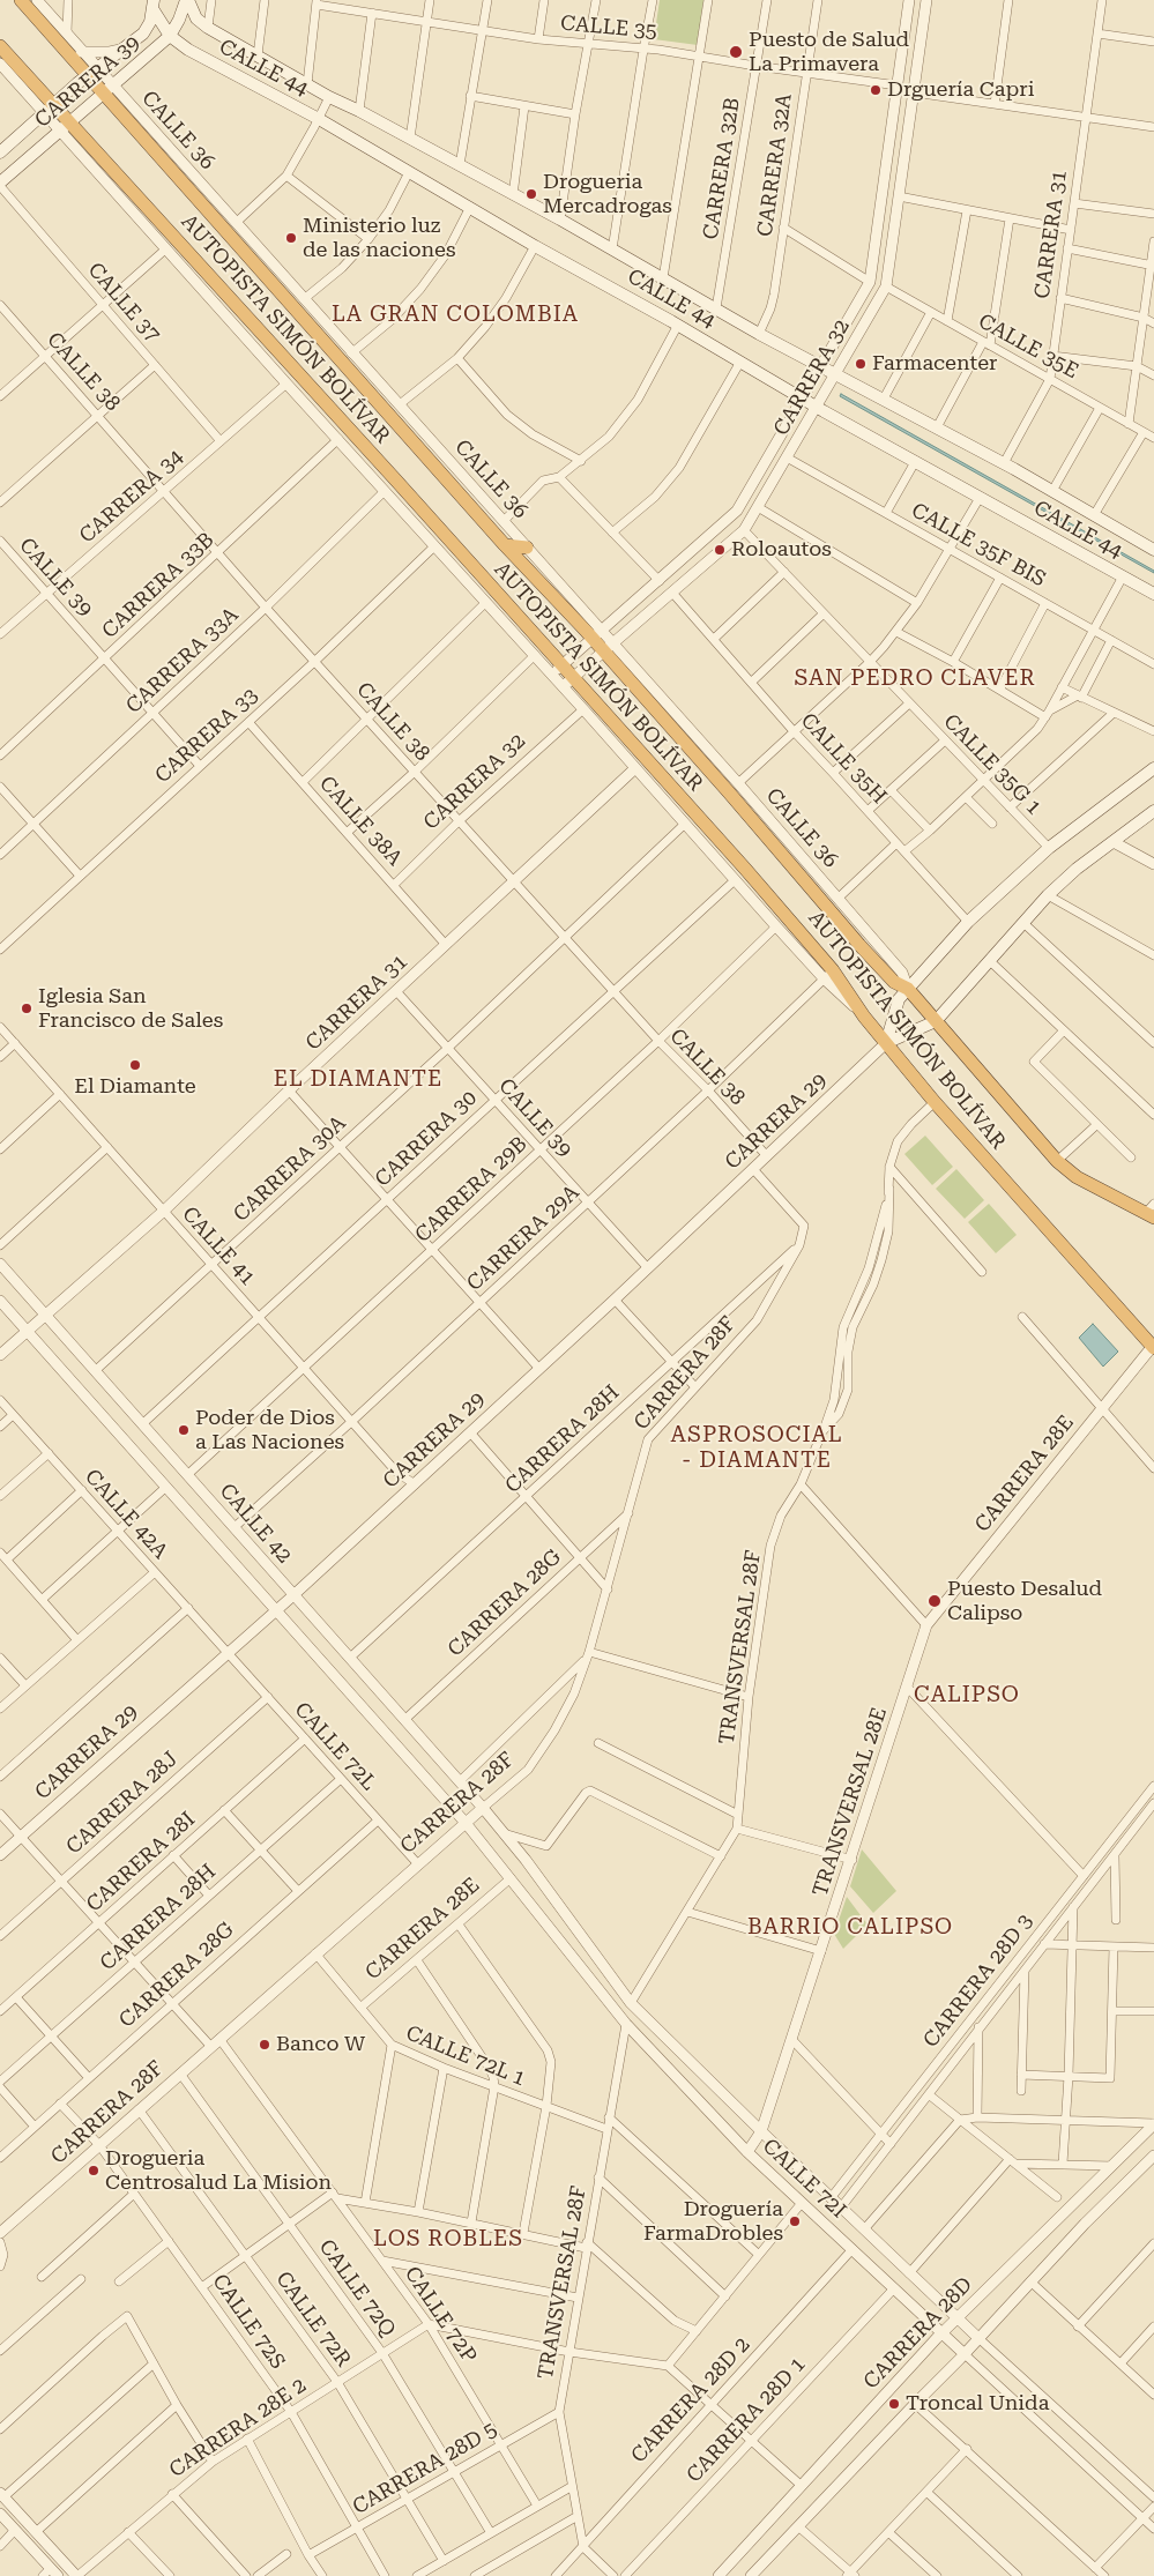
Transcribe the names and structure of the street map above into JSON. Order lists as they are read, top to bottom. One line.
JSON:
{"streets":{"highway":["AUTOPISTA SIMÓN BOLÍVAR"],"main road":["CALLE 44","CARRERA 39","CARRERA 29"],"street":["CALLE 35","CALLE 36","CARRERA 32A","CARRERA 32B","CARRERA 31","CALLE 37","CALLE 35E","CALLE 38","CARRERA 32","CARRERA 34","CALLE 35F BIS","CALLE 39","CARRERA 33B","CARRERA 33A","CARRERA 33","CALLE 35H","CALLE 35G 1","CALLE 38A","CARRERA 30","CARRERA 30A","CARRERA 29B","CARRERA 29A","CALLE 41","CARRERA 28F","CARRERA 28H","CARRERA 28E","CALLE 42A","CALLE 42","CARRERA 28G","TRANSVERSAL 28F","CALLE 72L","TRANSVERSAL 28E","CARRERA 28J","CARRERA 28I","CARRERA 28D 3","CALLE 72L 1","CALLE 72I","CALLE 72Q","CALLE 72P","CALLE 72R","CALLE 72S","CARRERA 28D","CARRERA 28D 2","CARRERA 28D 1","CARRERA 28E 2","CARRERA 28D 5"]},"crossings":[["CALLE 35","CARRERA 32A"],["CALLE 35","CARRERA 32B"],["CALLE 35","CARRERA 32"],["CALLE 44","CARRERA 39"],["CALLE 44","CARRERA 32A"],["CALLE 44","CARRERA 32B"],["CALLE 44","CARRERA 31"],["CALLE 44","CARRERA 32"],["CARRERA 39","CALLE 36"],["CARRERA 39","CALLE 37"],["CARRERA 39","AUTOPISTA SIMÓN BOLÍVAR"],["CALLE 36","AUTOPISTA SIMÓN BOLÍVAR"],["CALLE 36","CARRERA 32"],["CARRERA 31","CALLE 35E"],["CARRERA 31","CALLE 38"],["CARRERA 31","CALLE 39"],["CARRERA 31","CALLE 38A"],["CARRERA 31","CALLE 41"],["CARRERA 31","CALLE 42"],["CALLE 37","CARRERA 34"],["AUTOPISTA SIMÓN BOLÍVAR","CARRERA 32"],["AUTOPISTA SIMÓN BOLÍVAR","CARRERA 29"],["AUTOPISTA SIMÓN BOLÍVAR","CARRERA 29A"],["AUTOPISTA SIMÓN BOLÍVAR","CARRERA 28E"],["CALLE 35E","CARRERA 32"],["CALLE 38","CARRERA 32"],["CALLE 38","CARRERA 34"],["CALLE 38","CARRERA 33B"],["CALLE 38","CARRERA 33A"],["CALLE 38","CARRERA 33"],["CALLE 38","CARRERA 29"],["CALLE 38","CARRERA 30"],["CALLE 38","CARRERA 30A"],["CALLE 38","CARRERA 29B"],["CALLE 38","CARRERA 29A"],["CARRERA 32","CALLE 35F BIS"],["CARRERA 32","CALLE 35H"],["CARRERA 32","CALLE 35G 1"],["CARRERA 32","CALLE 38A"],["CARRERA 34","CALLE 39"],["CALLE 39","CARRERA 33B"],["CALLE 39","CARRERA 33A"],["CALLE 39","CARRERA 33"],["CALLE 39","CARRERA 29"],["CALLE 39","CARRERA 30"],["CALLE 39","CARRERA 30A"],["CALLE 39","CARRERA 29B"],["CALLE 39","CARRERA 29A"],["CARRERA 33","CALLE 38A"],["CARRERA 29","CALLE 41"],["CARRERA 29","CARRERA 28F"],["CARRERA 29","CALLE 42A"],["CARRERA 29","CALLE 42"],["CARRERA 29","CALLE 72L"],["CARRERA 30","CALLE 41"],["CARRERA 30","CALLE 42"],["CARRERA 30A","CALLE 41"],["CARRERA 30A","CALLE 42"],["CARRERA 29B","CALLE 41"],["CARRERA 29B","CALLE 42"],["CARRERA 29A","CALLE 41"],["CARRERA 29A","CALLE 42"],["CARRERA 28F","CARRERA 28H"],["CARRERA 28F","CALLE 42"],["CARRERA 28F","CARRERA 28G"],["CARRERA 28F","CALLE 72L"],["CARRERA 28F","CALLE 72L 1"],["CARRERA 28F","CALLE 72I"],["CARRERA 28F","CALLE 72Q"],["CARRERA 28F","CALLE 72P"],["CARRERA 28F","CALLE 72R"],["CARRERA 28F","CALLE 72S"],["CARRERA 28H","CALLE 42"],["CARRERA 28H","CALLE 72L"],["CARRERA 28E","TRANSVERSAL 28E"],["CARRERA 28E","CALLE 72L 1"],["CARRERA 28E","CALLE 72I"],["CALLE 42A","CALLE 72L"],["CALLE 42","CARRERA 28G"],["CALLE 42","CALLE 72I"],["CARRERA 28G","CALLE 72L"],["CARRERA 28G","CALLE 72S"],["TRANSVERSAL 28F","CALLE 72L 1"],["TRANSVERSAL 28F","CALLE 72I"],["TRANSVERSAL 28F","CARRERA 28D 2"],["TRANSVERSAL 28F","CARRERA 28D 5"],["CALLE 72L","CARRERA 28J"],["CALLE 72L","CARRERA 28I"],["TRANSVERSAL 28E","CALLE 72I"],["CARRERA 28D 3","CALLE 72I"],["CALLE 72I","CARRERA 28D"],["CALLE 72I","CARRERA 28D 2"],["CALLE 72I","CARRERA 28D 1"],["CALLE 72Q","CARRERA 28E 2"],["CALLE 72Q","CARRERA 28D 5"],["CALLE 72P","CARRERA 28E 2"],["CALLE 72P","CARRERA 28D 5"],["CALLE 72R","CARRERA 28E 2"],["CALLE 72R","CARRERA 28D 5"],["CALLE 72S","CARRERA 28E 2"],["CALLE 72S","CARRERA 28D 5"]],"districts":["LA GRAN COLOMBIA","SAN PEDRO CLAVER","EL DIAMANTE","ASPROSOCIAL - DIAMANTE","CALIPSO","BARRIO CALIPSO","LOS ROBLES"],"places":["Puesto de Salud La Primavera","Drguería Capri","Drogueria Mercadrogas","Ministerio luz de las naciones","Farmacenter","Roloautos","Iglesia San Francisco de Sales","El Diamante","Poder de Dios a Las Naciones","Puesto Desalud Calipso","Banco W","Drogueria Centrosalud La Mision","Droguería FarmaDrobles","Troncal Unida"]}
